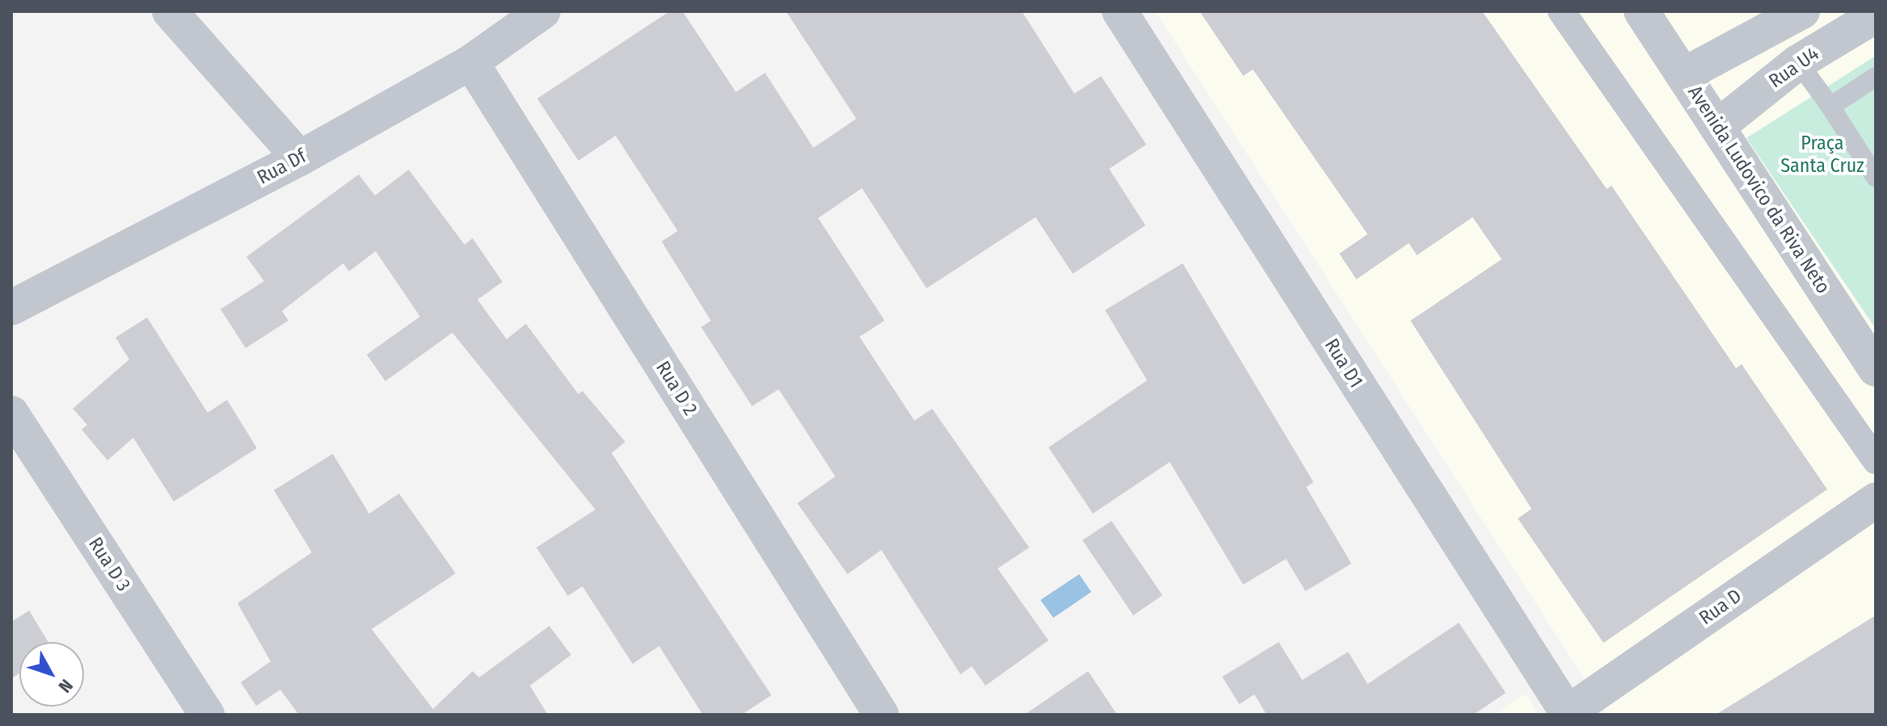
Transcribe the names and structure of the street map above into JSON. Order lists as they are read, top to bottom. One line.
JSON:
{"streets":{"street":["Rua U4","Rua Df","Avenida Ludovico da Riva Neto","Rua D1","Rua D 2","Rua D 3","Rua D"]},"crossings":[["Rua U4","Avenida Ludovico da Riva Neto"],["Rua Df","Rua D 2"],["Rua D1","Rua D"]],"parks":["Praça Santa Cruz"],"north":"bottom right"}
